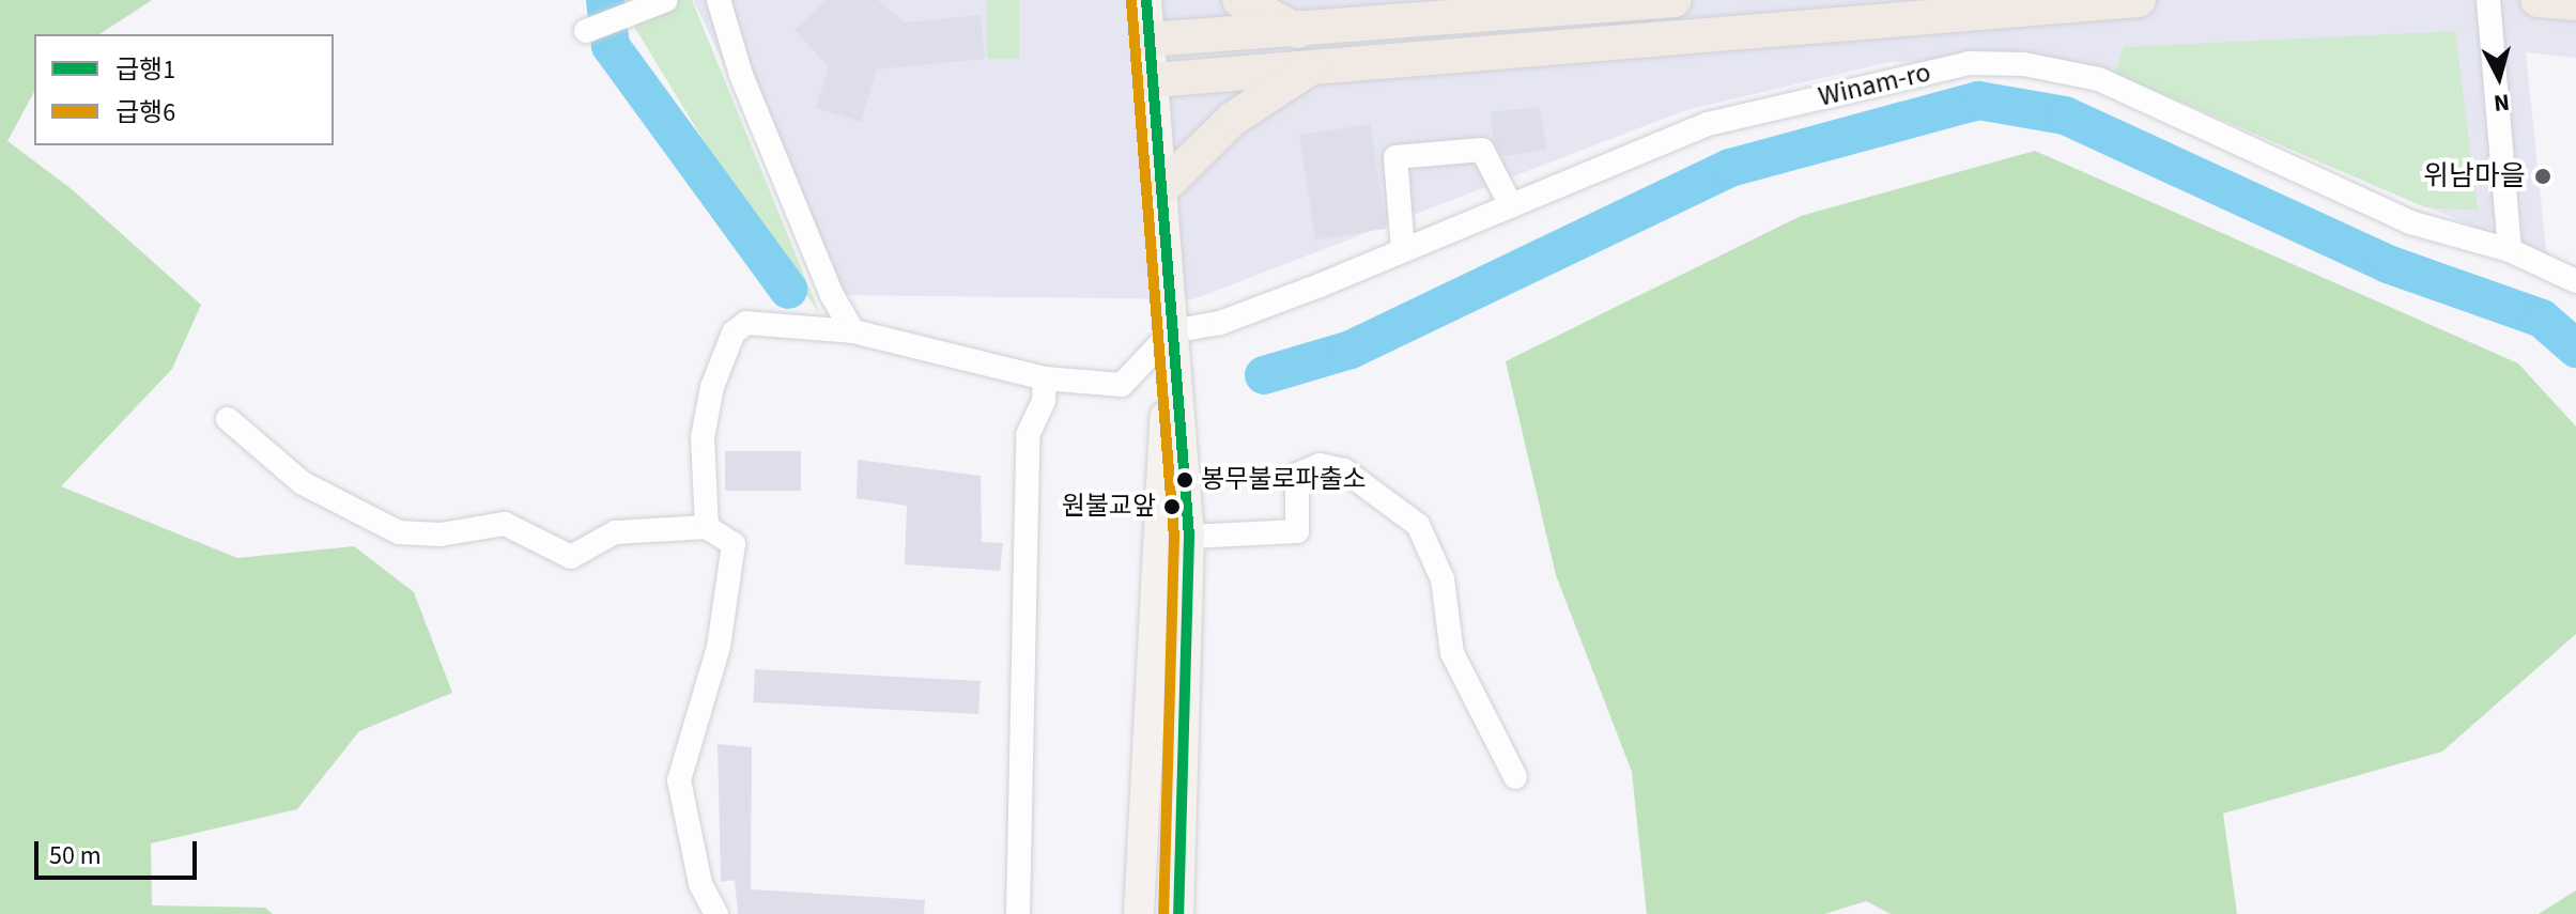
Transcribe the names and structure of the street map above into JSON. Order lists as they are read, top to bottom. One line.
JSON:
{"streets":{"street":["Winam-ro"]},"places":["위남마을","봉무불로파출소","원불교앞"],"lines":["transit line 급행1","transit line 급행6"],"legend":["급행1","급행6"],"scale_bar":"50 m","north":"bottom"}
